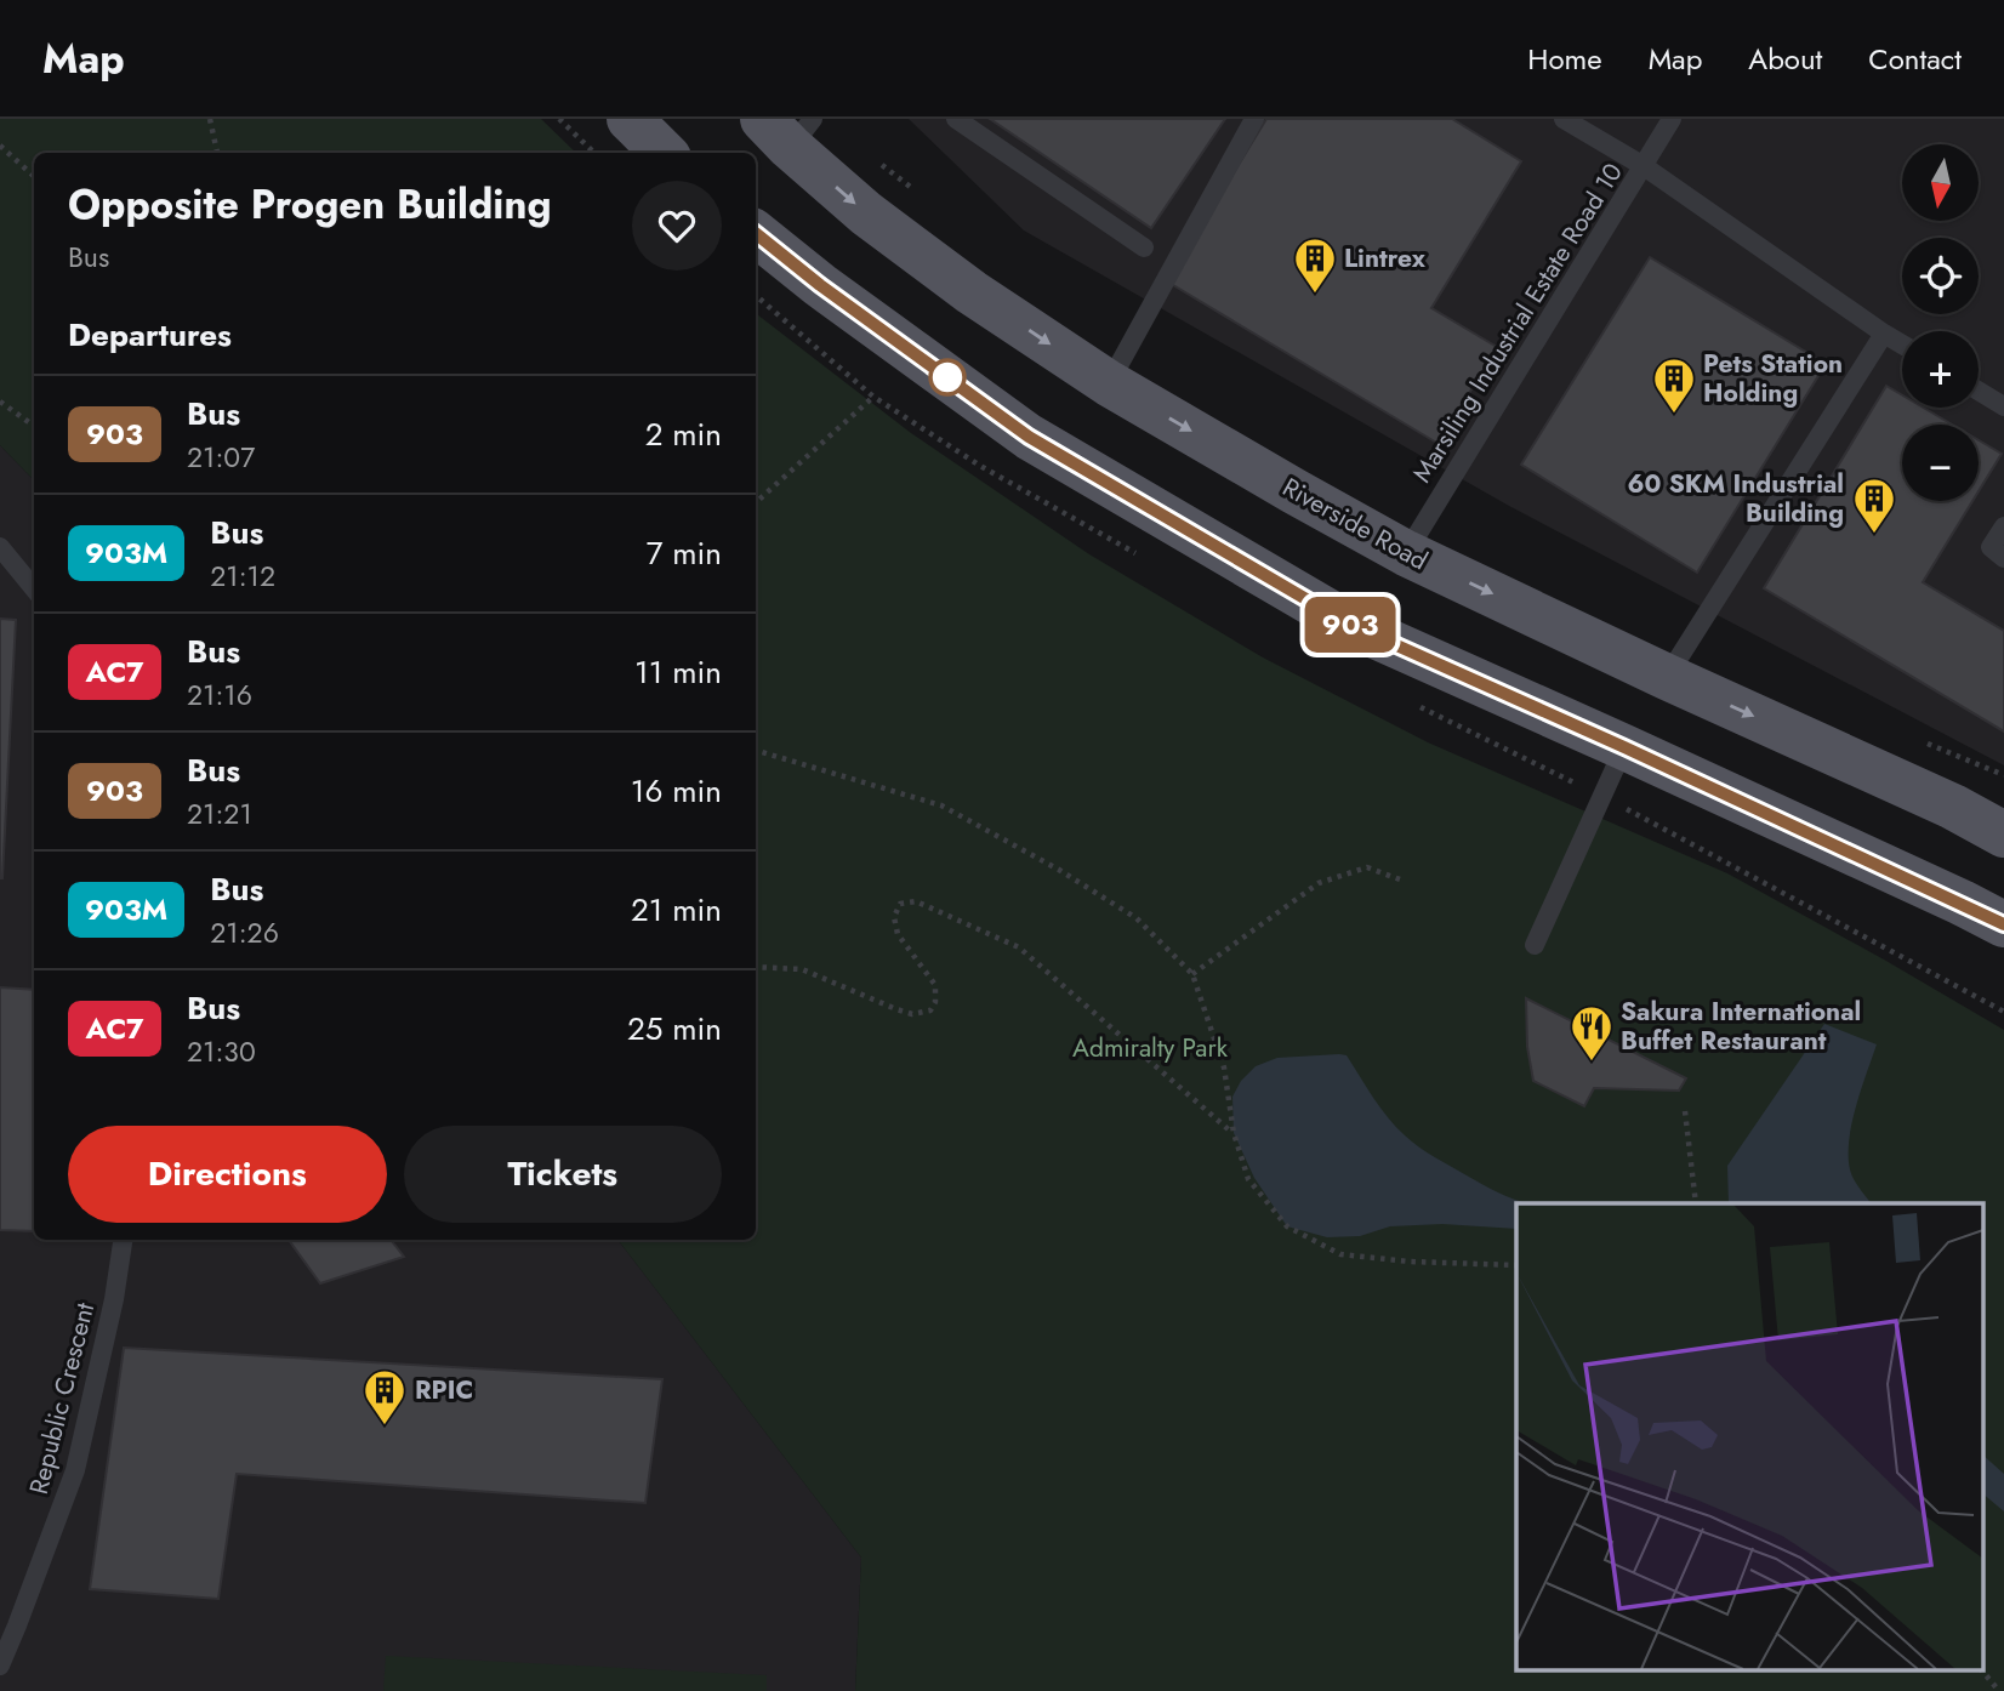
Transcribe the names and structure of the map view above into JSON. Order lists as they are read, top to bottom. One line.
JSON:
{"streets":{"main road":["Riverside Road"],"lane":["Marsiling Industrial Estate Road 10","Republic Crescent"]},"crossings":[["Marsiling Industrial Estate Road 10","Riverside Road"]],"parks":["Admiralty Park"],"places":{"building":["Lintrex","Pets Station Holding","60 SKM Industrial Building","RPIC"],"restaurant":["Sakura International Buffet Restaurant"]},"lines":["bus line 903"],"north":"bottom","page":{"header":"Map","nav":["Home","Map","About","Contact"],"on_map":"903","map_buttons":["+","−"],"heading":[["Opposite Progen Building","Bus"],"Departures"],"list":[{"mark":"903","name":"Bus","note":"21:07","value":"2 min"},{"mark":"903M","name":"Bus","note":"21:12","value":"7 min"},{"mark":"AC7","name":"Bus","note":"21:16","value":"11 min"},{"mark":"903","name":"Bus","note":"21:21","value":"16 min"},{"mark":"903M","name":"Bus","note":"21:26","value":"21 min"},{"mark":"AC7","name":"Bus","note":"21:30","value":"25 min"}],"buttons":["Directions","Tickets"]}}
